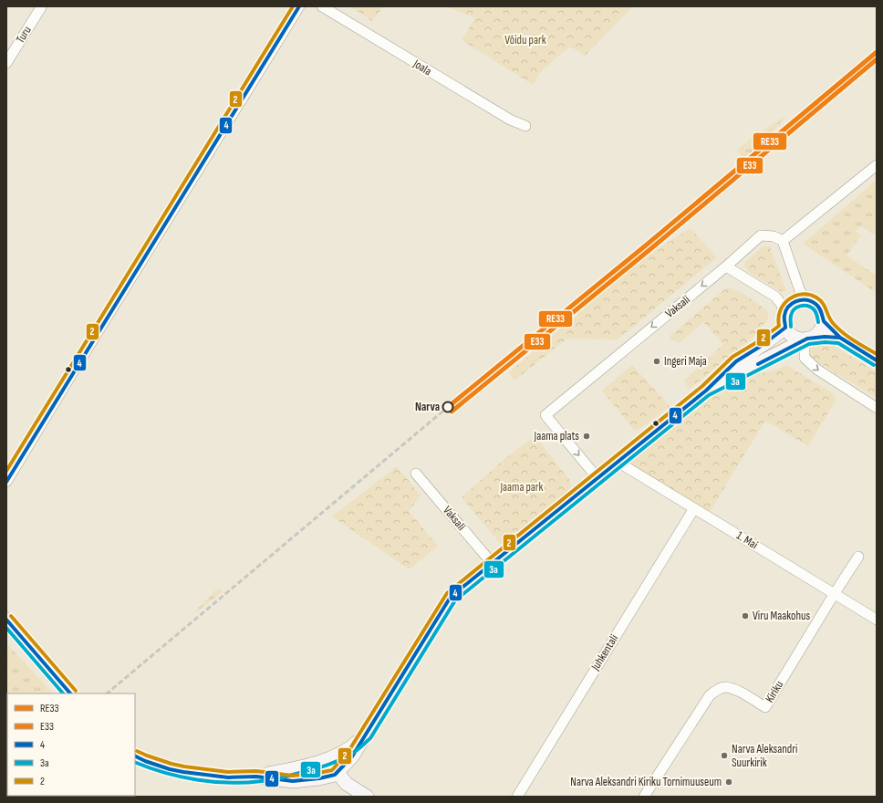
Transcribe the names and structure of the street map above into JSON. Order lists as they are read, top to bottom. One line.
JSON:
{"streets":{"street":["Turu","Joala","Vaksali","1. Mai","Juhkentali","Kiriku"]},"crossings":[["1. Mai","Juhkentali"],["1. Mai","Kiriku"]],"parks":["Võidu park","Jaama park"],"places":["Ingeri Maja","Narva","Jaama plats","Viru Maakohus","Narva Aleksandri Suurkirik","Narva Aleksandri Kiriku Tornimuuseum"],"lines":["transit line 4","transit line 2","transit line RE33","transit line E33","transit line 3a"],"legend":["RE33","E33","4","3a","2"]}
